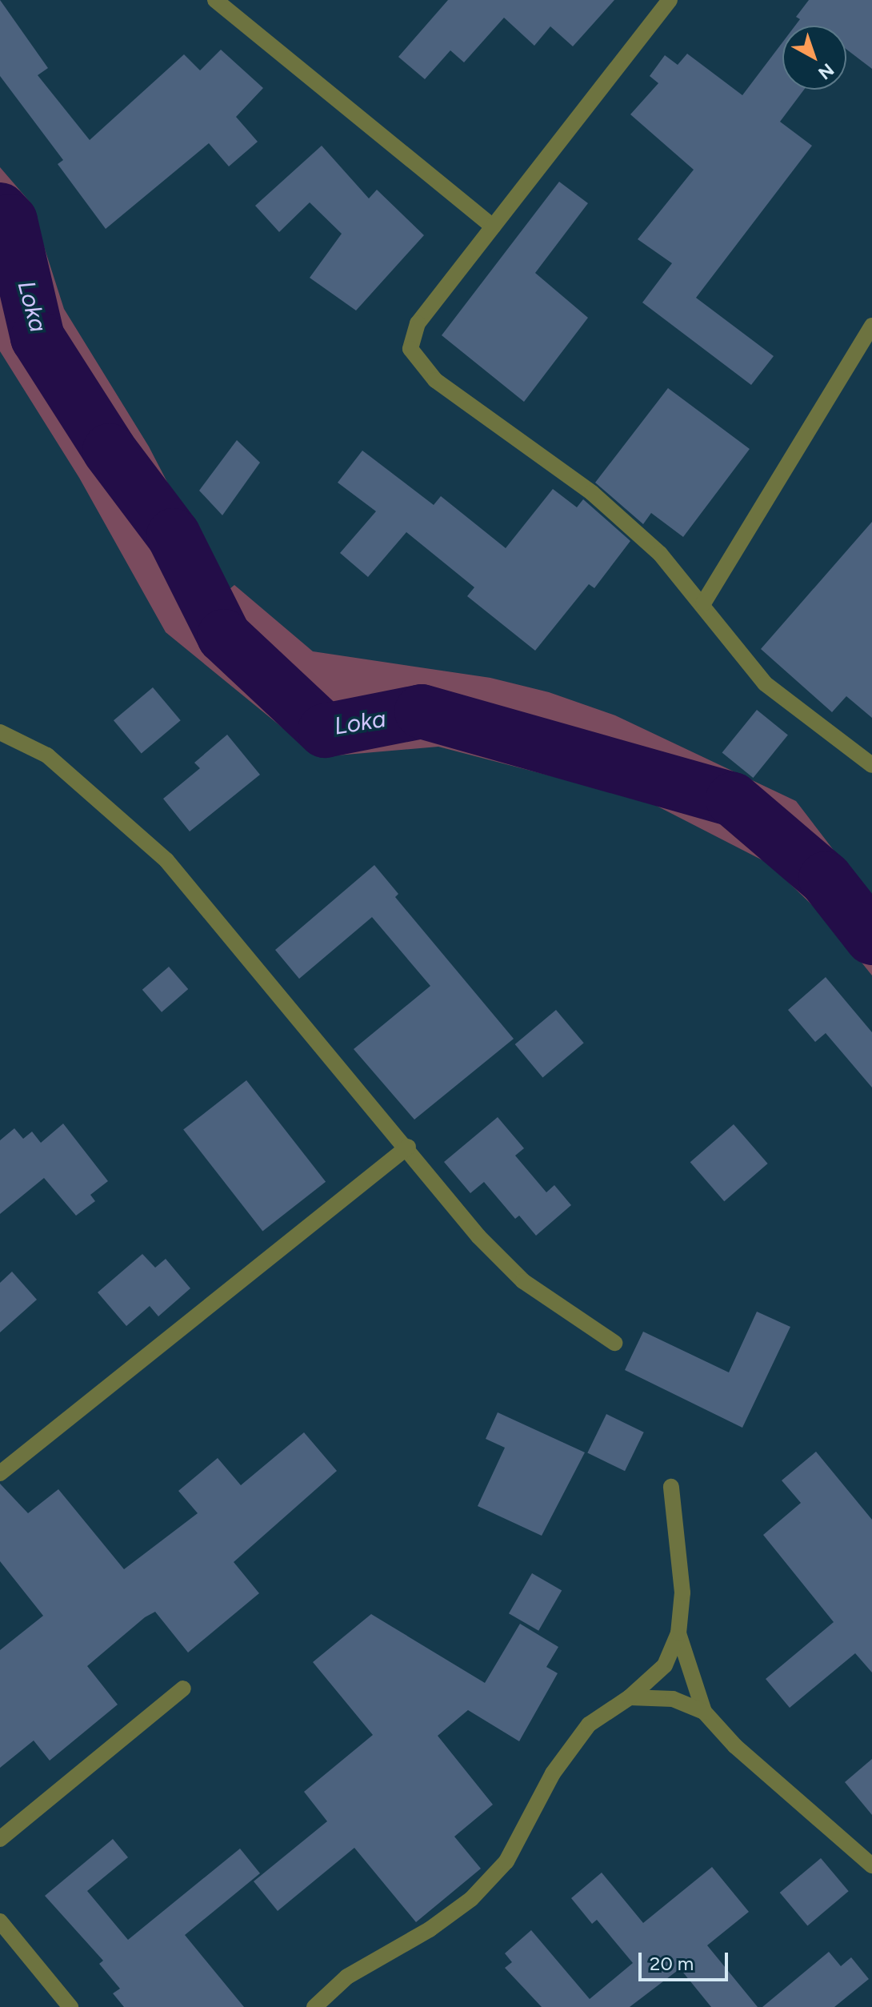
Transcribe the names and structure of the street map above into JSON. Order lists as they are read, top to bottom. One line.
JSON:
{"water":["Loka"],"scale_bar":"20 m","north":"bottom right"}
